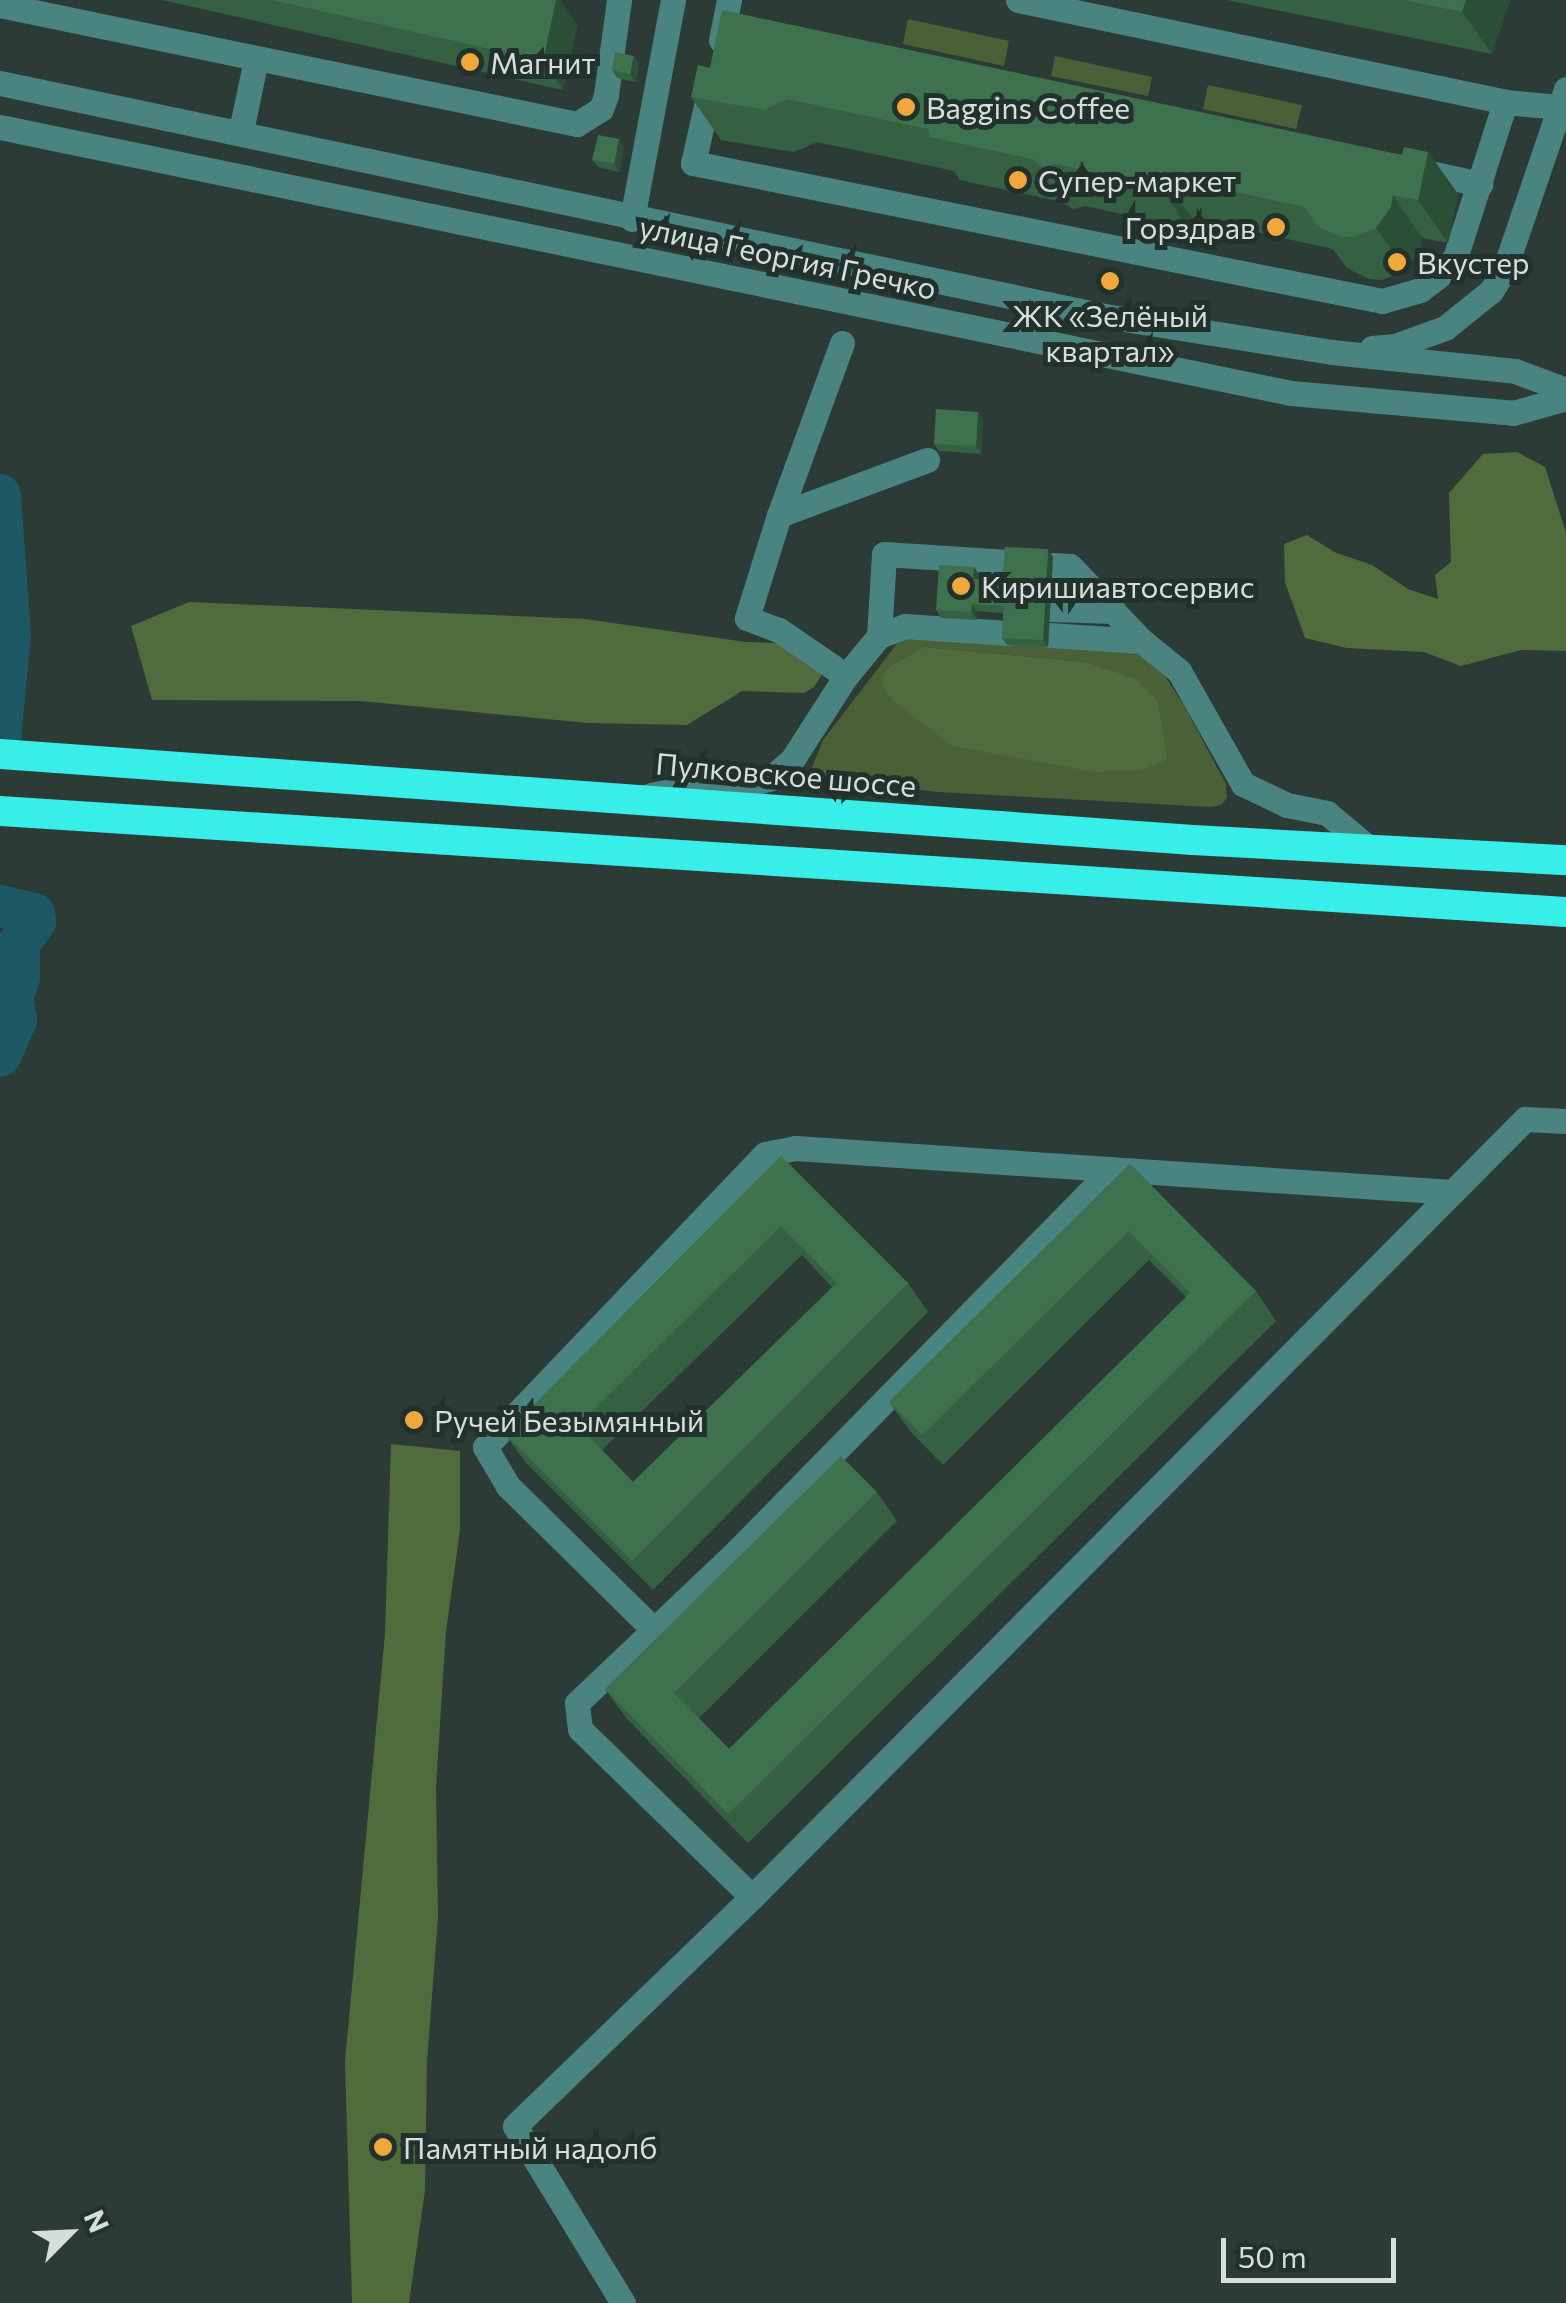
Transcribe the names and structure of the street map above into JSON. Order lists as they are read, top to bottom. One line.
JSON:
{"streets":{"highway":["Пулковское шоссе"],"street":["улица Георгия Гречко"]},"places":["Магнит","Baggins Coffee","Супер-маркет","Горздрав","Вкустер","ЖК «Зелёный квартал»","Киришиавтосервис","Ручей Безымянный","Памятный надолб"],"scale_bar":"50 m","north":"top right"}
